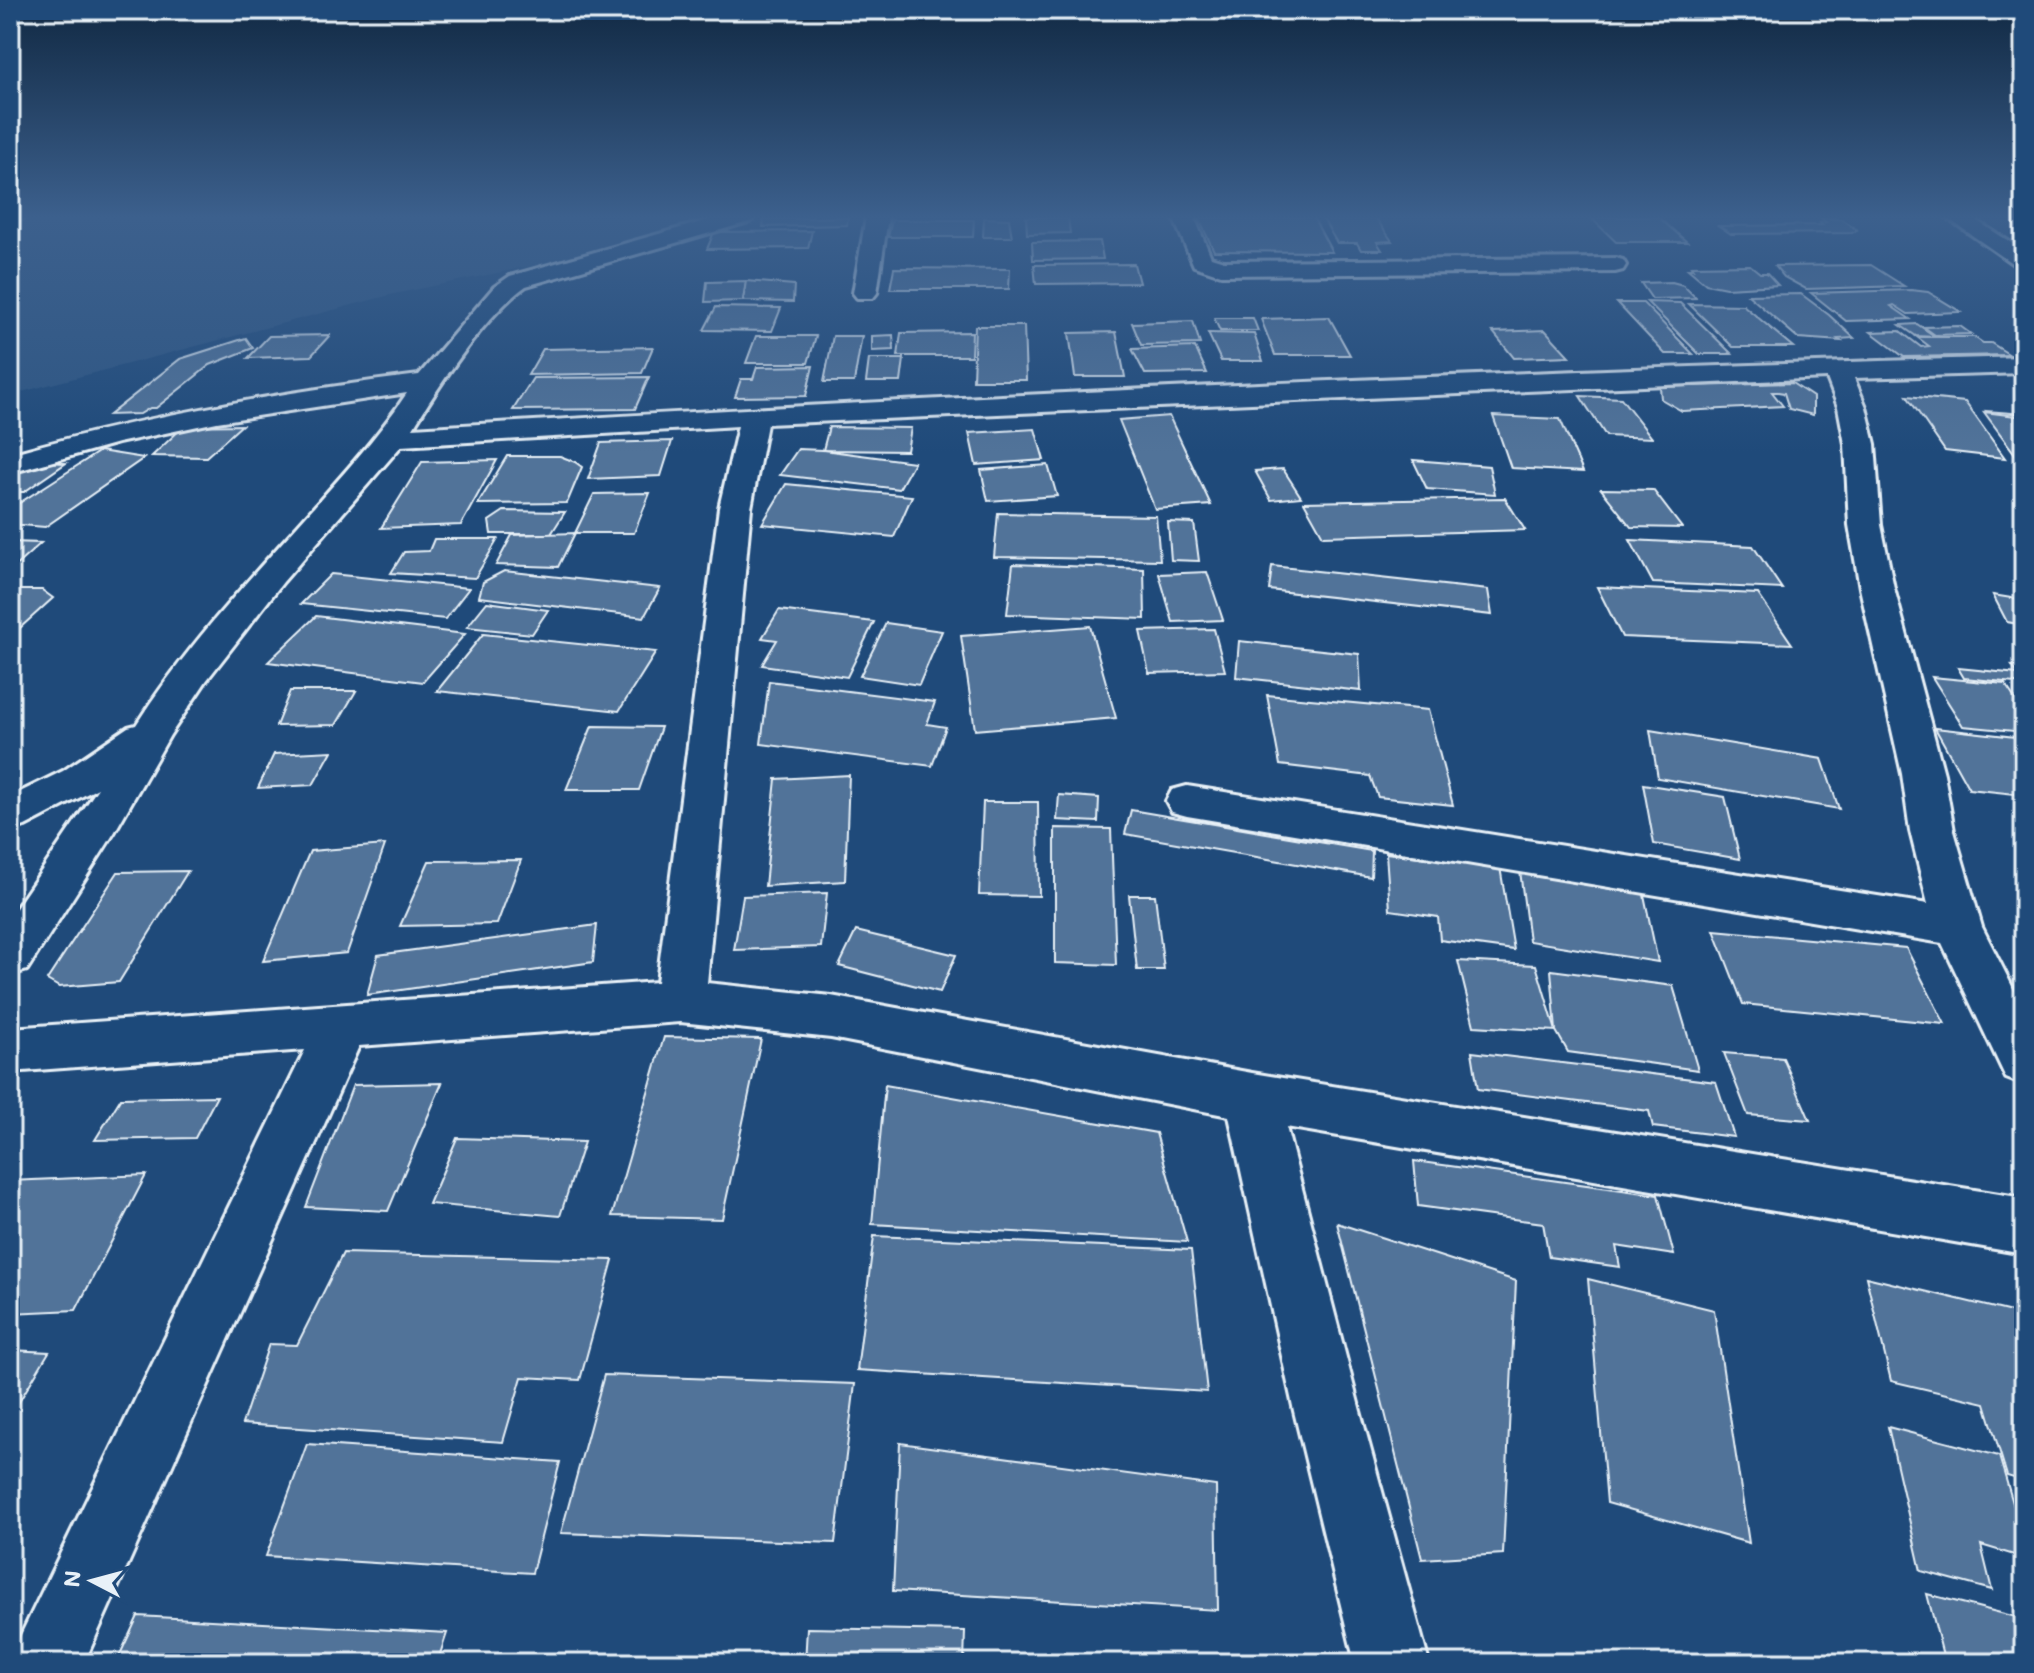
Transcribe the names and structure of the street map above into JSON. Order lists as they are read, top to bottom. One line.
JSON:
{"north":"left"}
